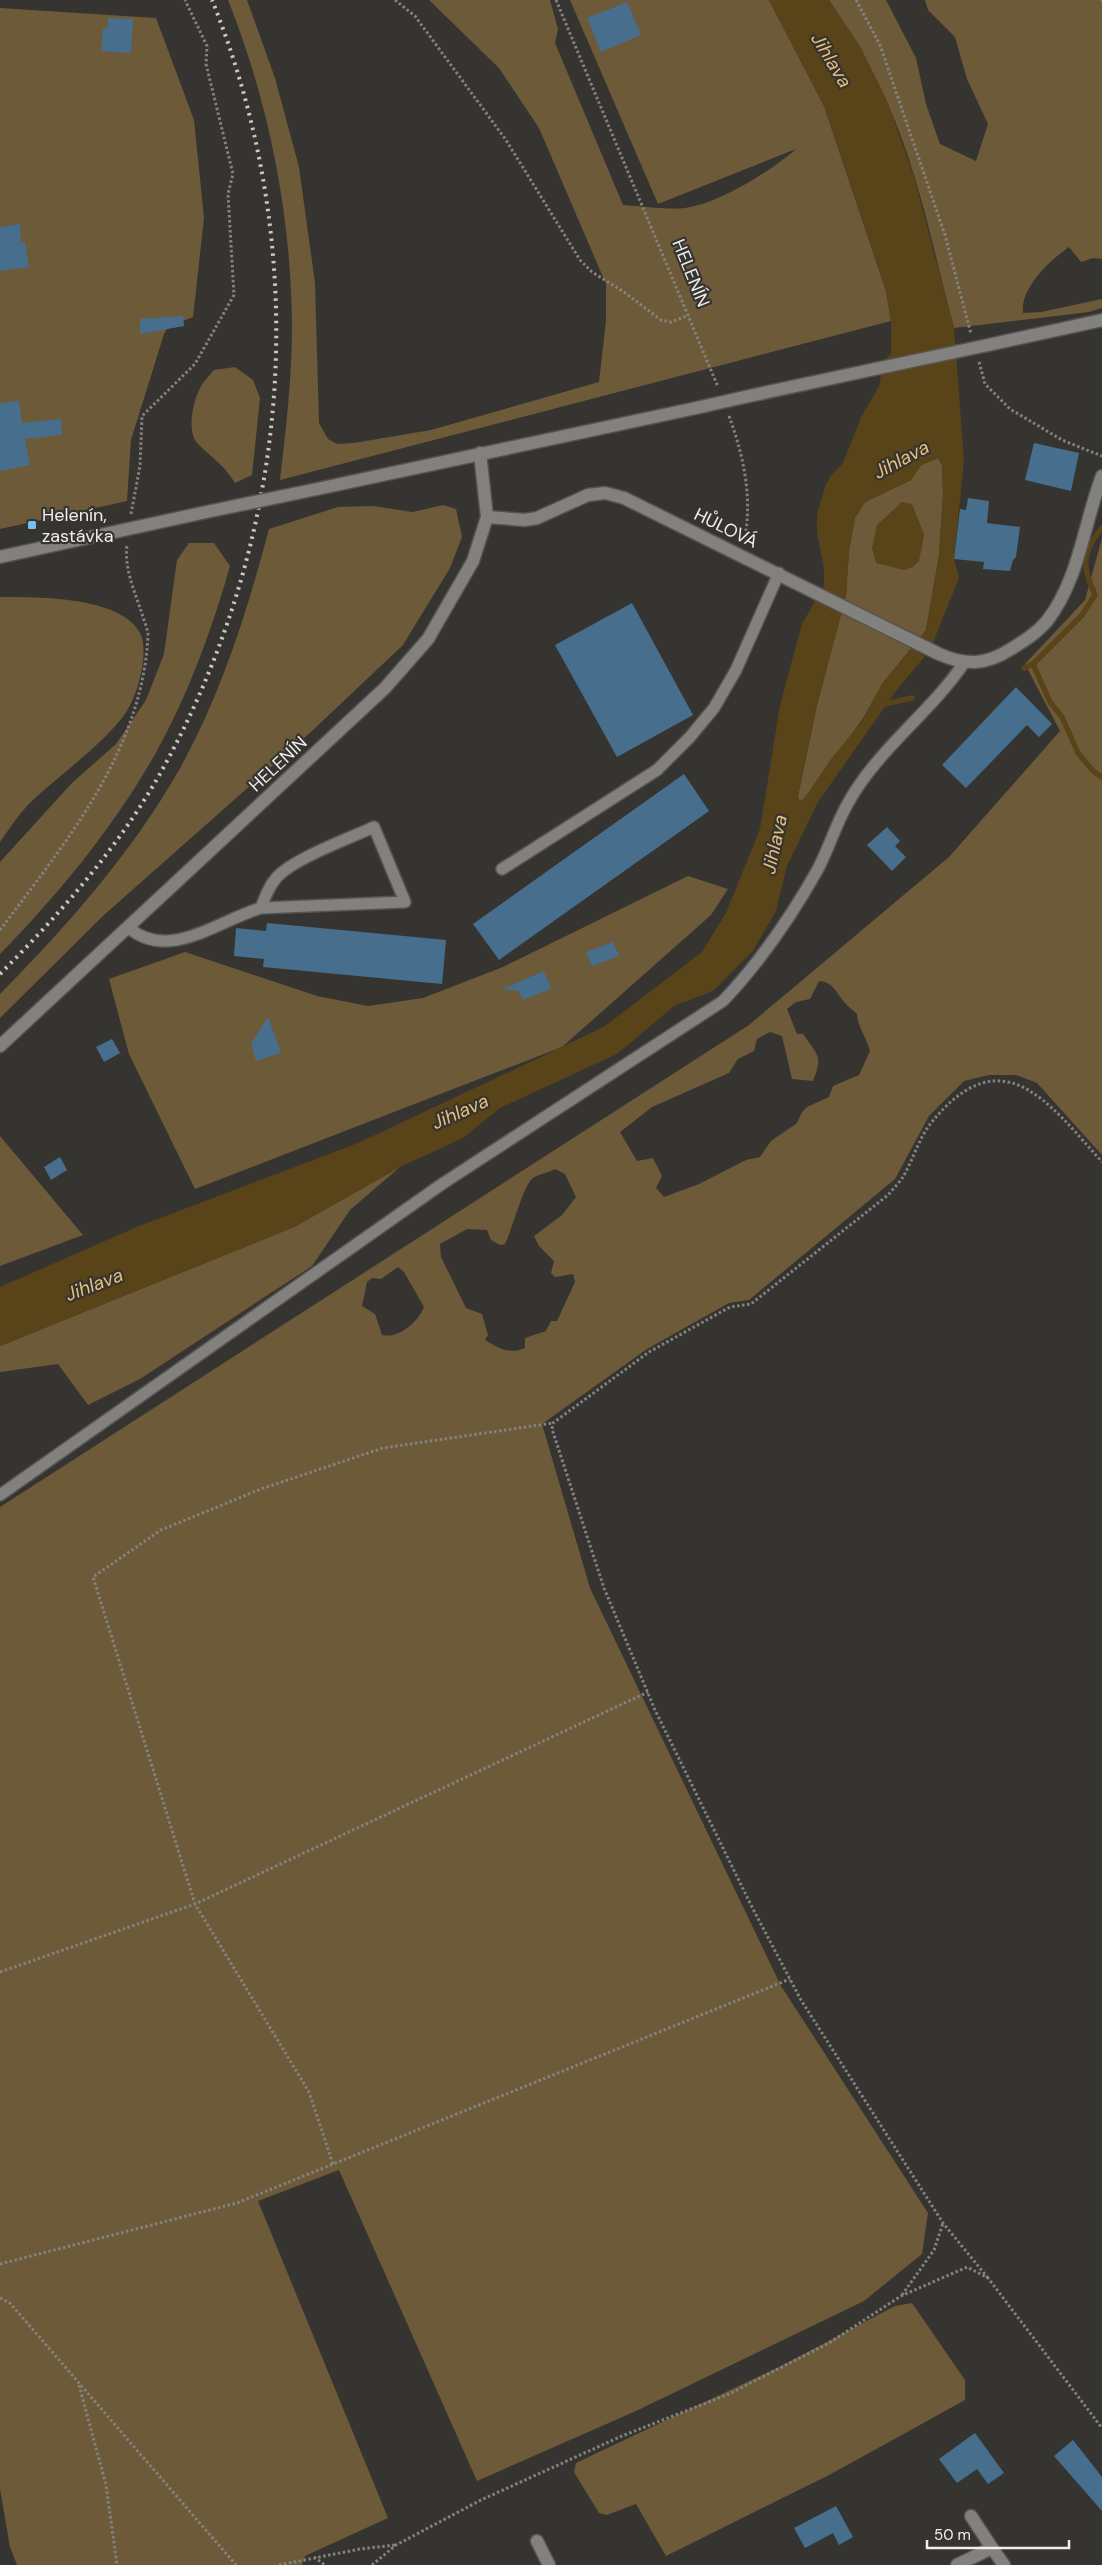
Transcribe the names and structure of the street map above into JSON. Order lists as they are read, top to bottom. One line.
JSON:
{"streets":{"street":["HELENÍN","HŮLOVÁ"]},"crossings":[["HELENÍN","HŮLOVÁ"]],"water":["Jihlava"],"places":{"transit":["Helenín, zastávka"]},"scale_bar":"50 m"}
